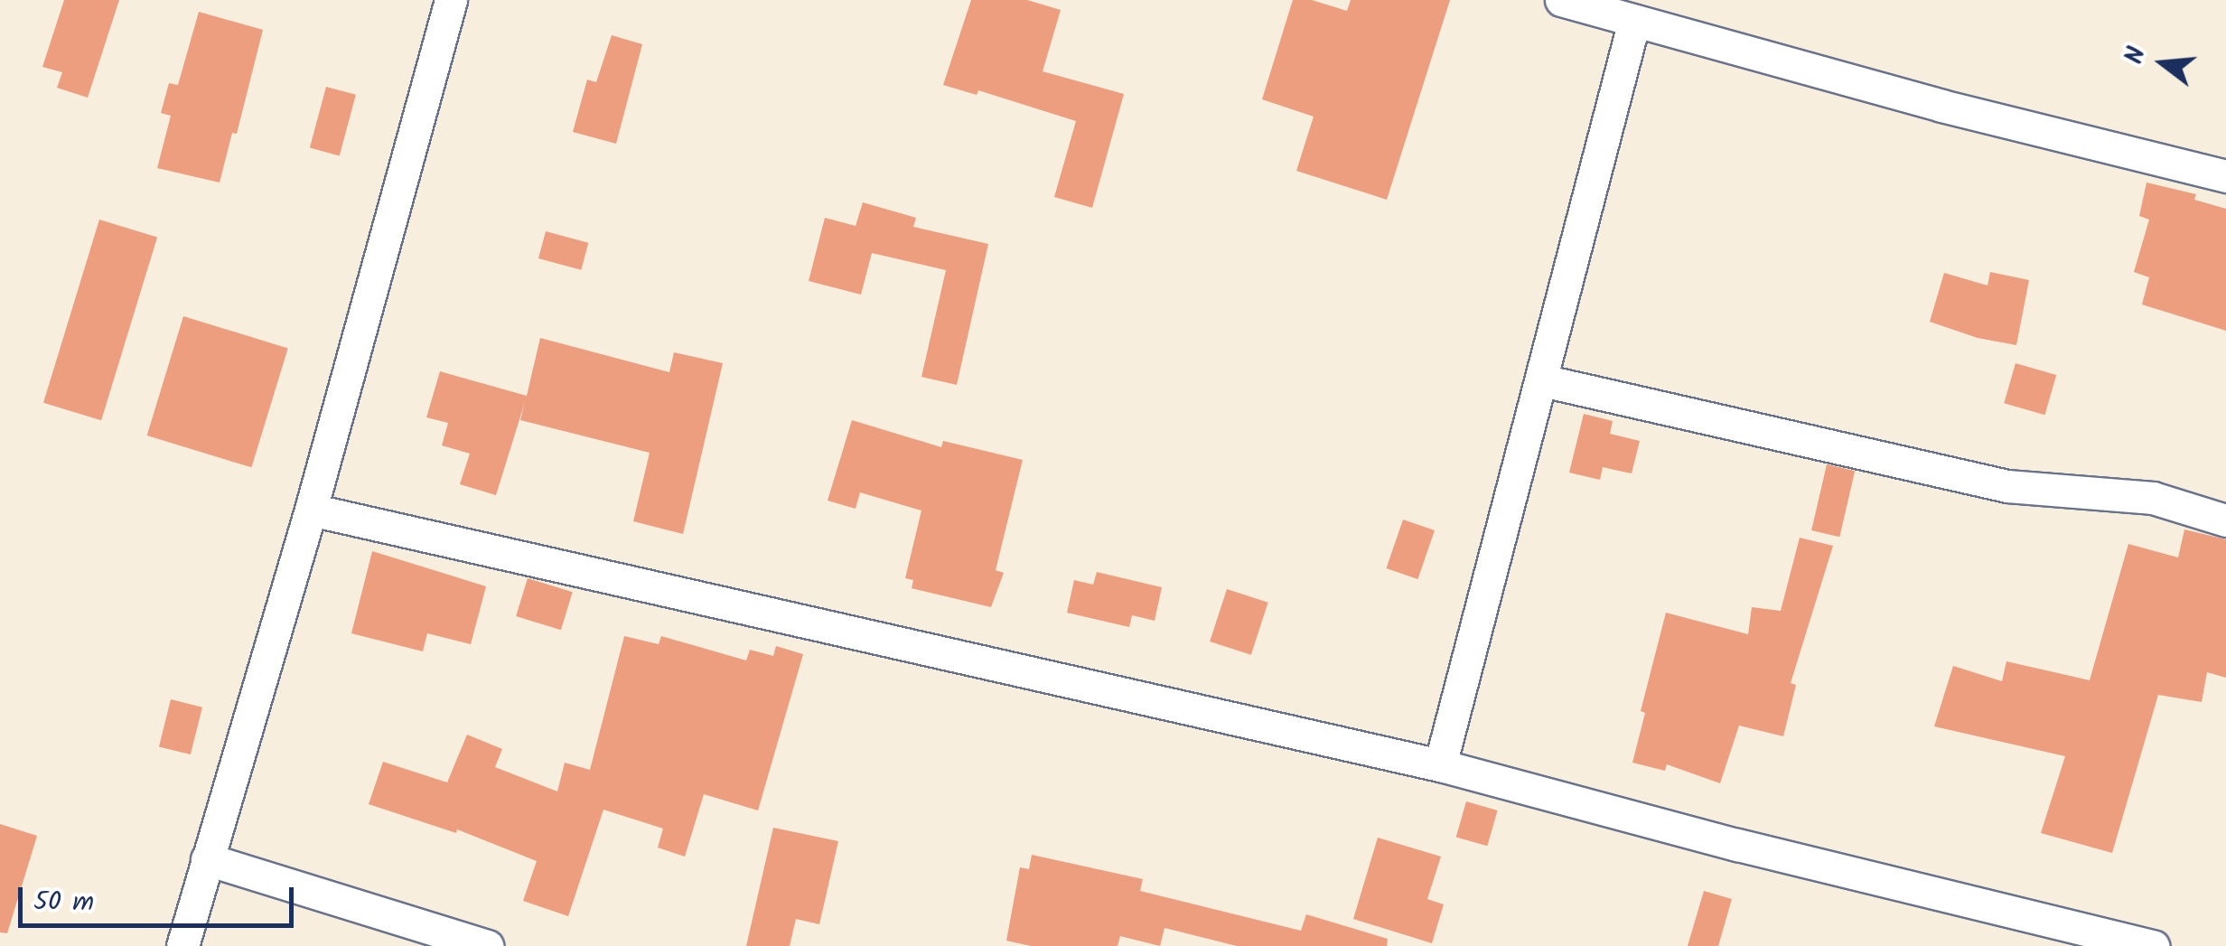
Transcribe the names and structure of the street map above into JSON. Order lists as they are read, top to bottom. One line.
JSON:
{"scale_bar":"50 m","north":"left"}
